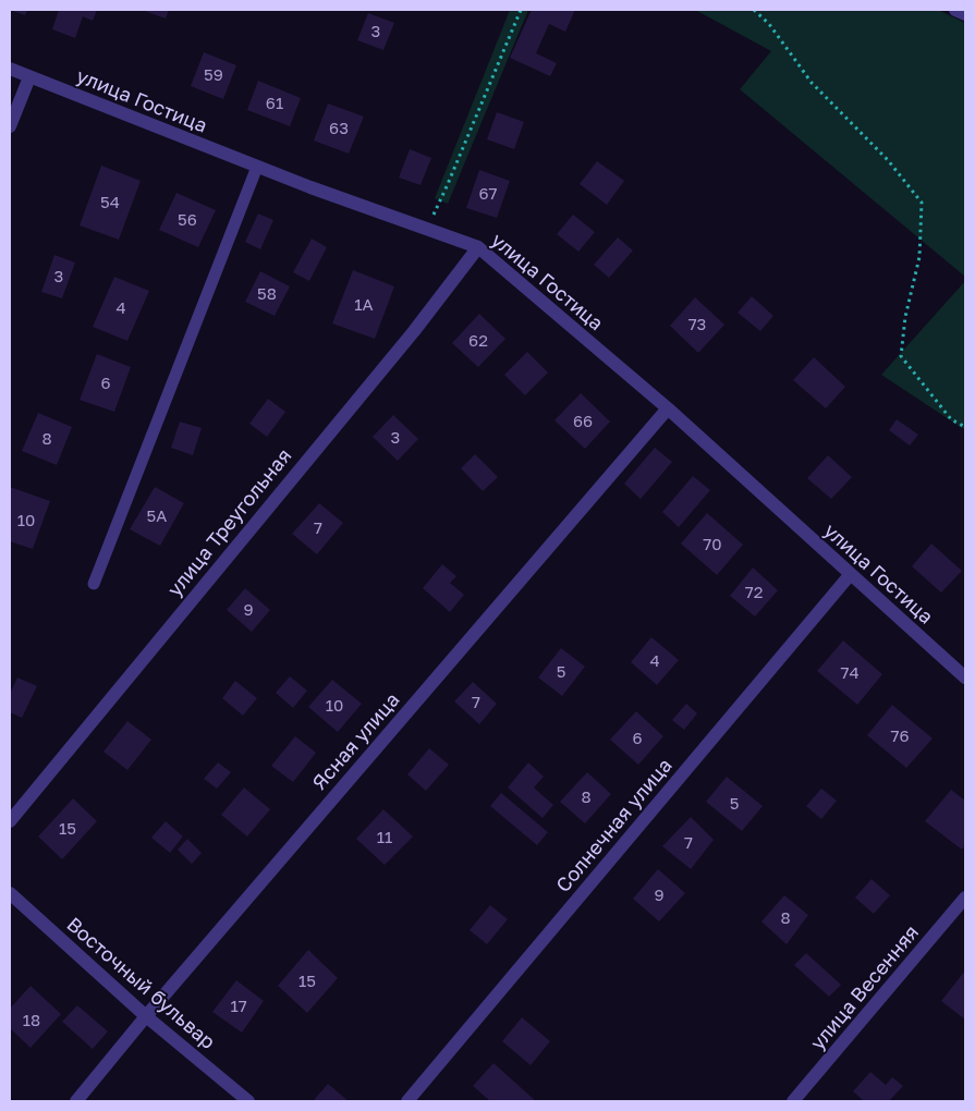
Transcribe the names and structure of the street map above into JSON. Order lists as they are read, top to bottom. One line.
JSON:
{"streets":{"street":["улица Гостица","улица Треугольная","Ясная улица","Солнечная улица","Восточный бульвар","улица Весенняя"]},"crossings":[["улица Гостица","улица Треугольная"],["улица Гостица","Ясная улица"],["улица Гостица","Солнечная улица"],["Ясная улица","Восточный бульвар"]],"house_numbers":["3","59","61","63","67","54","56","3","58","1А","4","73","62","6","66","3","8","5А","10","7","70","72","9","4","5","74","7","10","76","6","8","5","15","11","7","9","8","15","17","18"]}
